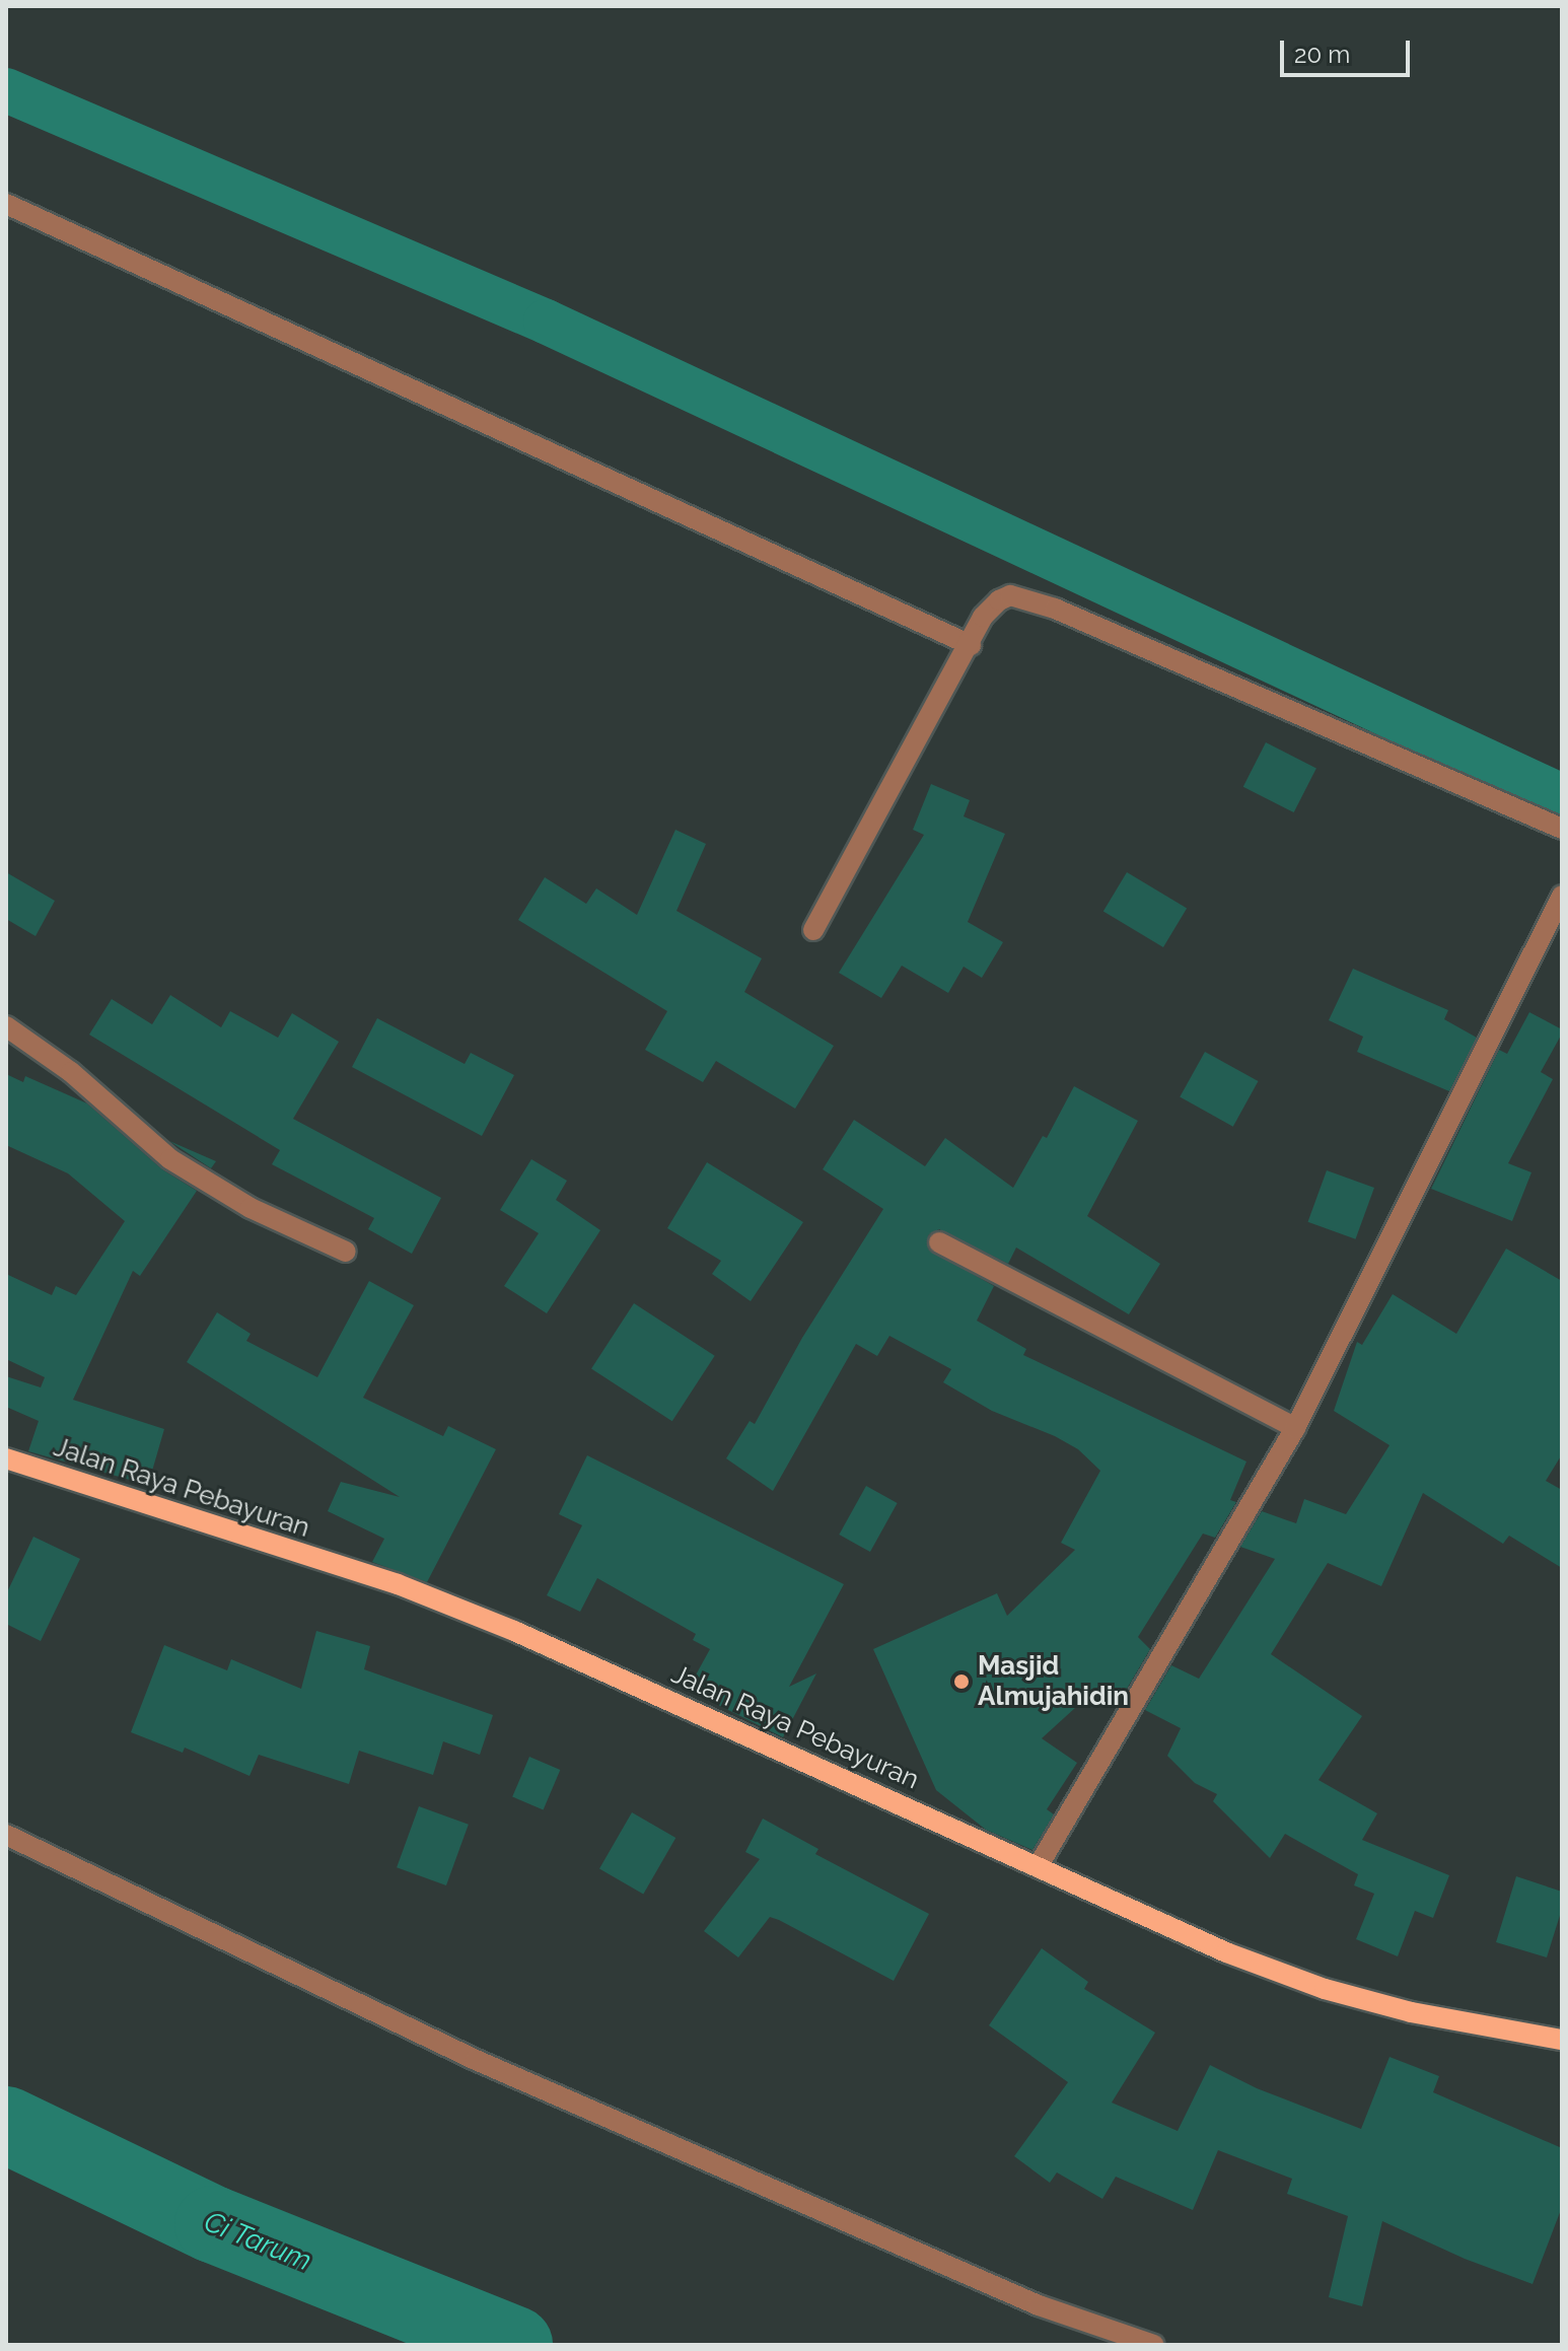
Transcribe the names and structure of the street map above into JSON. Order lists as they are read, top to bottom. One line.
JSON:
{"streets":{"main road":["Jalan Raya Pebayuran"]},"water":["Ci Tarum"],"places":["Masjid Almujahidin"],"scale_bar":"20 m"}
